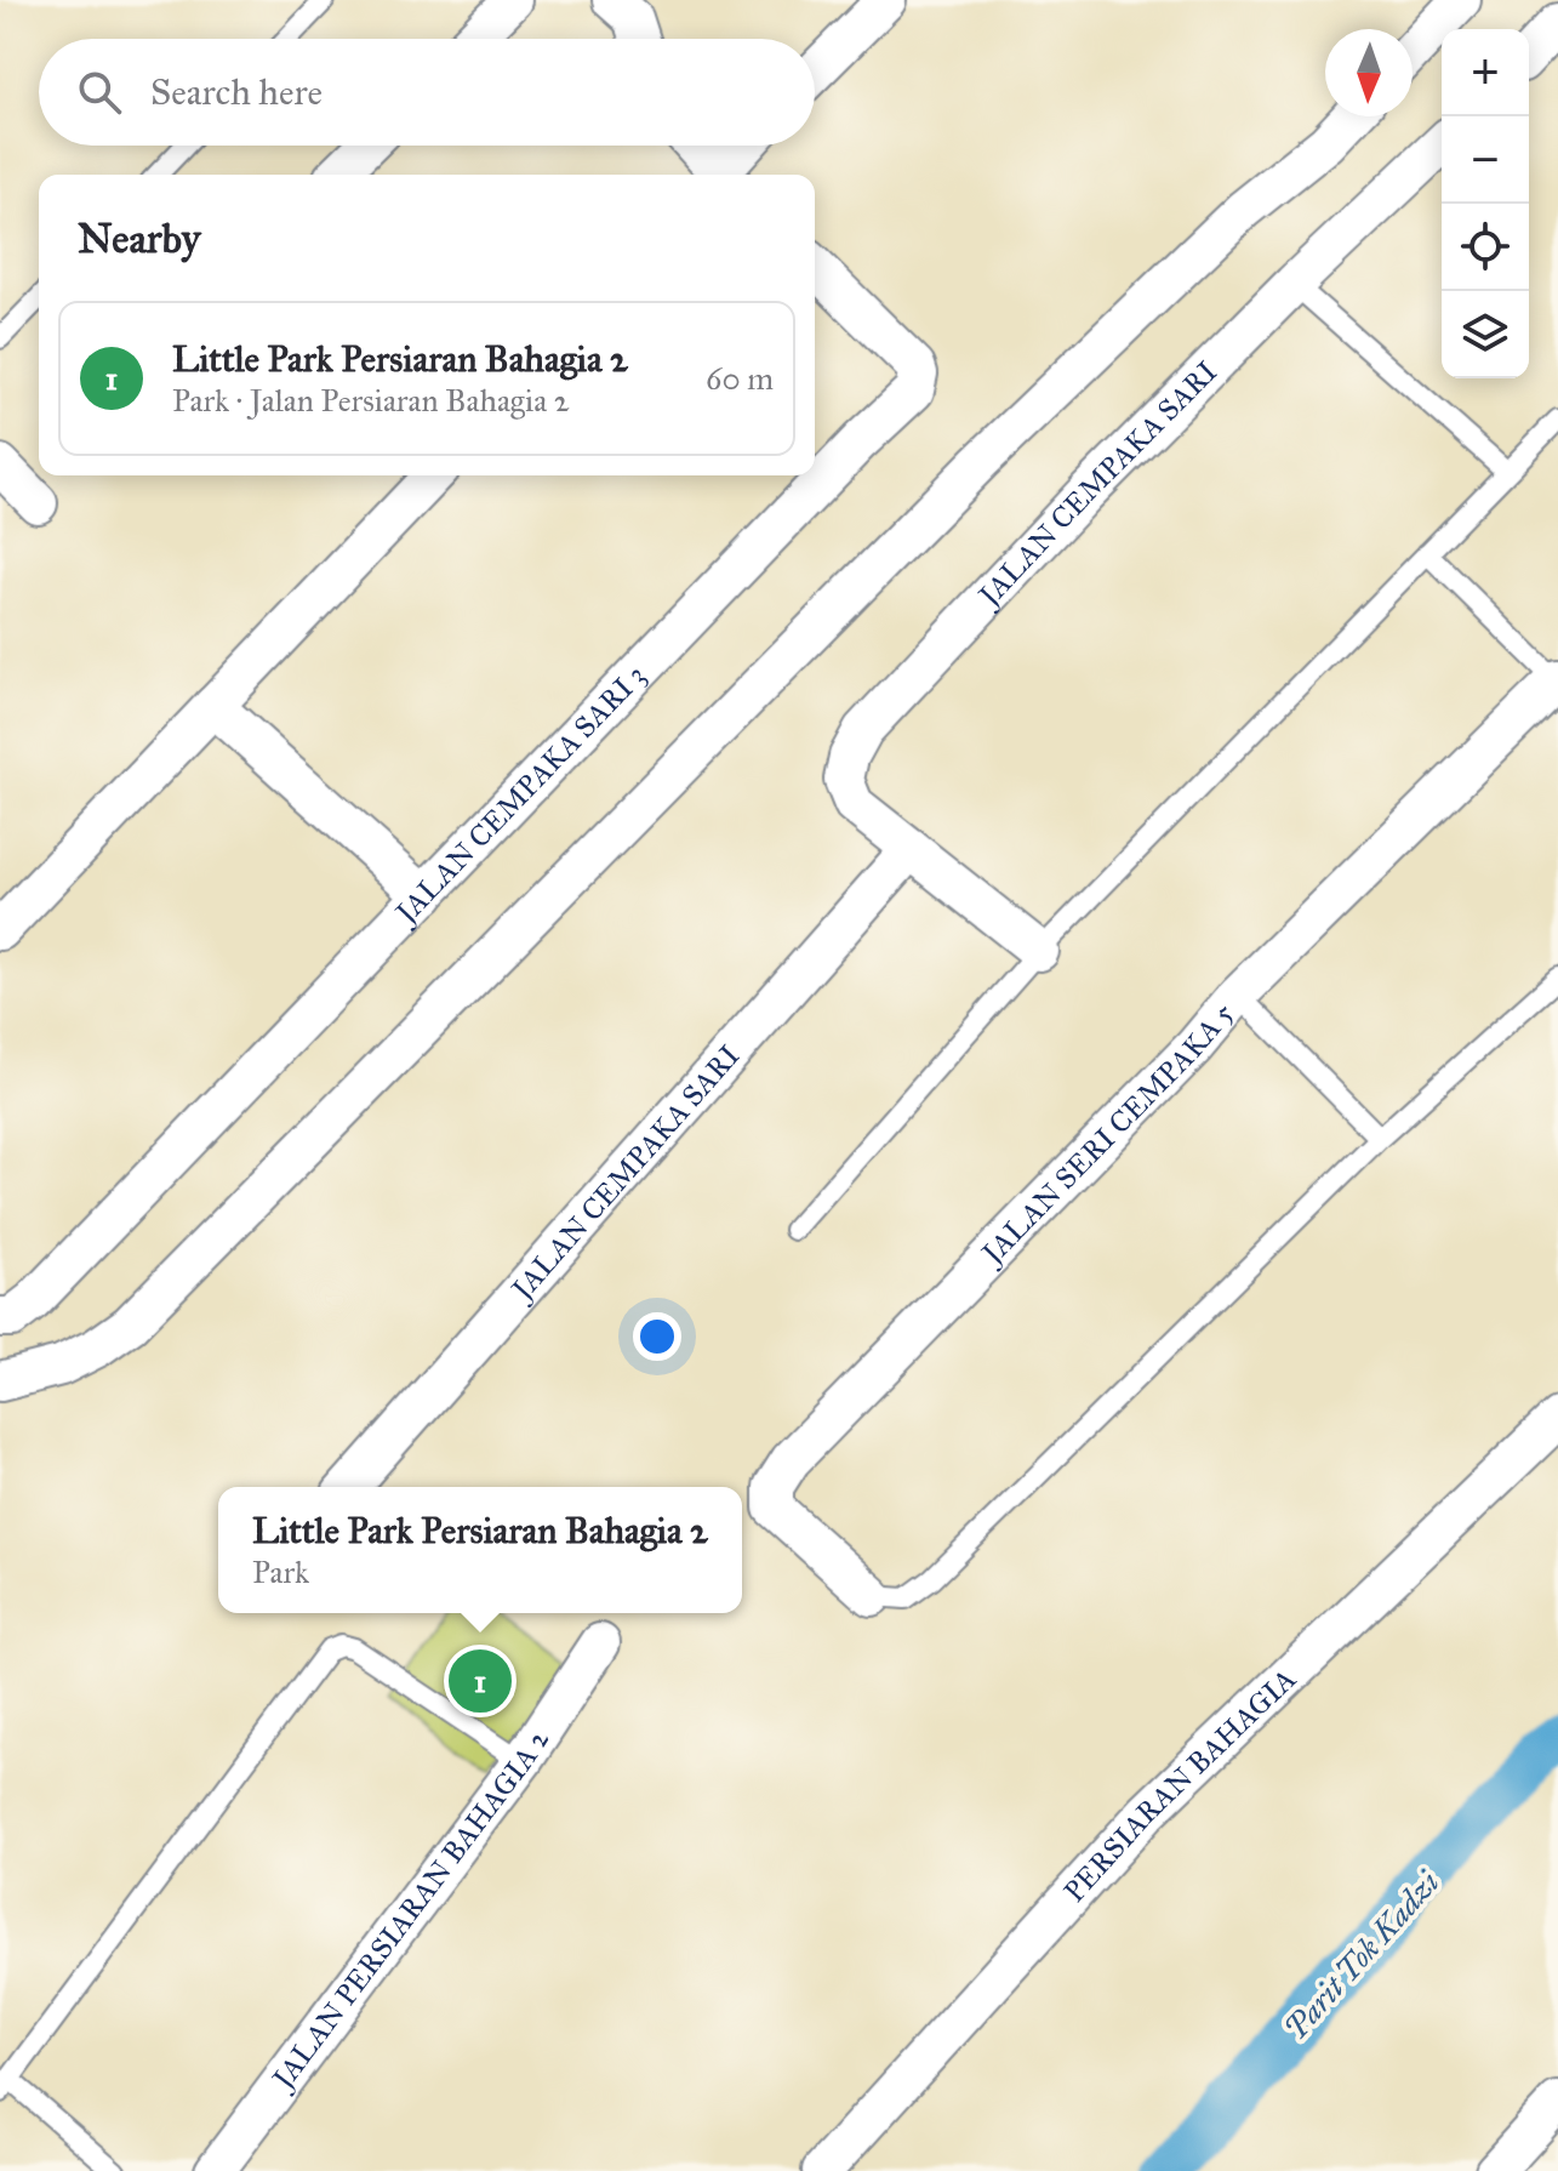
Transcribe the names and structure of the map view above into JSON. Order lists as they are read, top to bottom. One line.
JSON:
{"streets":{"street":["JALAN CEMPAKA SARI","JALAN CEMPAKA SARI 3","JALAN SERI CEMPAKA 5","PERSIARAN BAHAGIA","JALAN PERSIARAN BAHAGIA 2"]},"water":["Parit Tok Kadzi"],"north":"bottom","page":{"map_buttons":["+","−"],"search":"Search here","heading":"Nearby","list":[{"mark":"1","name":"Little Park Persiaran Bahagia 2","note":"Park · Jalan Persiaran Bahagia 2","value":"60 m"}],"popup":["Little Park Persiaran Bahagia 2","Park"],"pins":"1"}}
